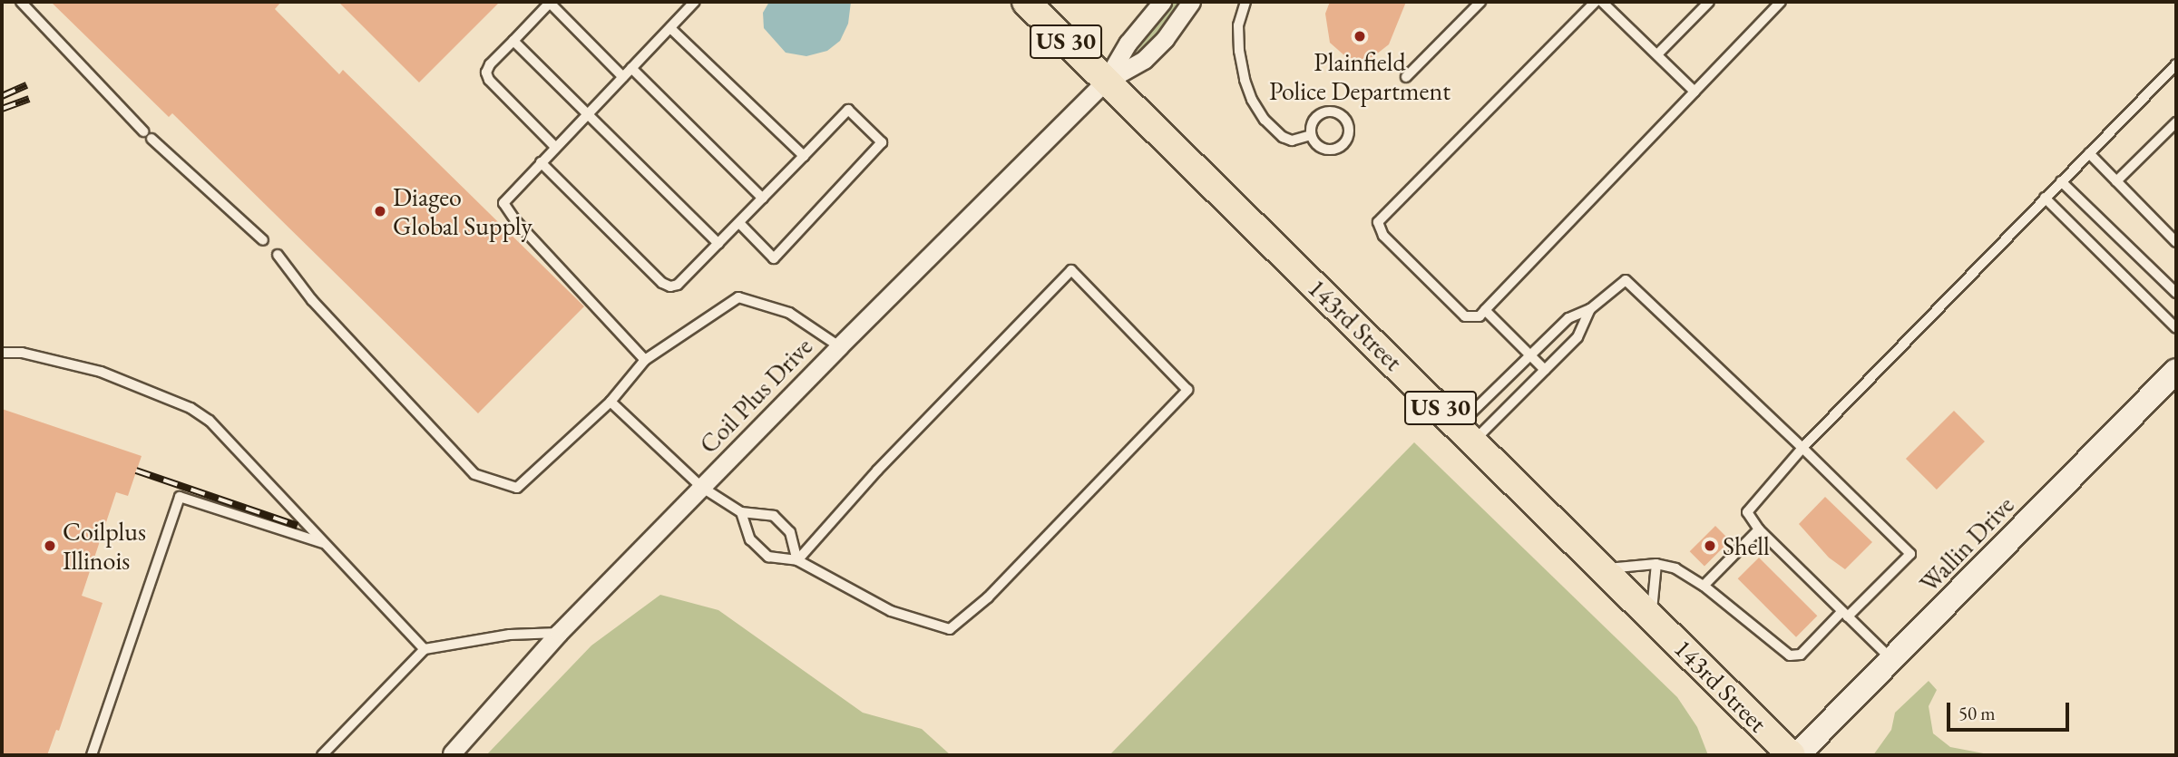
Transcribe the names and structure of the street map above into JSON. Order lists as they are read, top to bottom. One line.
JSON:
{"streets":{"main road":["US 30","143rd Street","Wallin Drive"],"street":["Coil Plus Drive"]},"crossings":[["143rd Street","Coil Plus Drive"]],"places":["Plainfield Police Department","Diageo Global Supply","Coilplus Illinois","Shell"],"scale_bar":"50 m"}
